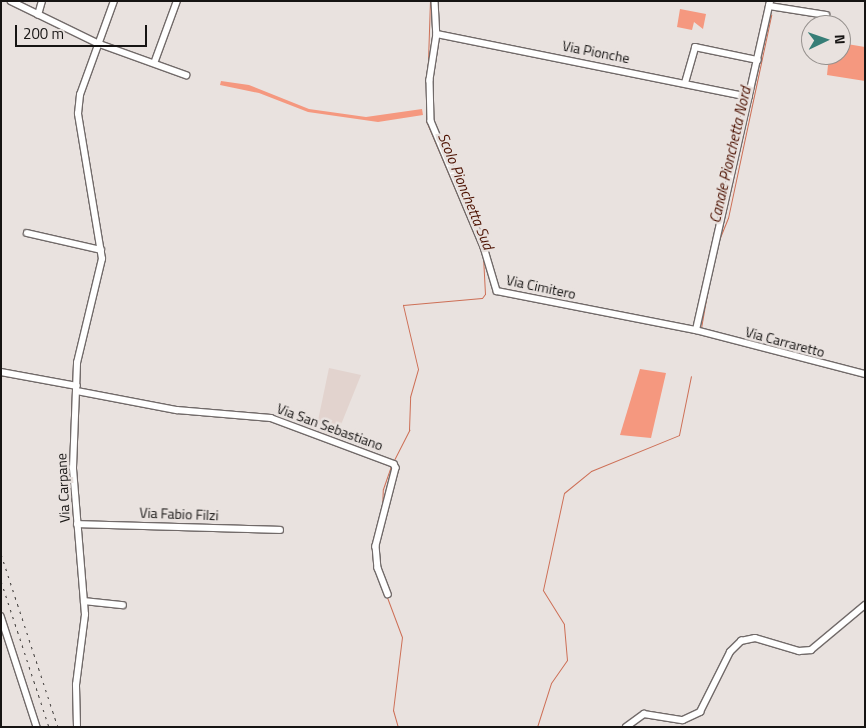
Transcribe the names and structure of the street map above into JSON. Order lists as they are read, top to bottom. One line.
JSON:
{"streets":{"street":["Via Pionche","Via Cimitero","Via Carraretto","Via San Sebastiano","Via Carpane","Via Fabio Filzi"]},"crossings":[["Via Pionche","Via Cimitero"],["Via Cimitero","Via Carraretto"],["Via San Sebastiano","Via Carpane"],["Via Carpane","Via Fabio Filzi"]],"water":["Canale Pionchetta Nord","Scolo Pionchetta Sud"],"scale_bar":"200 m","north":"right"}
